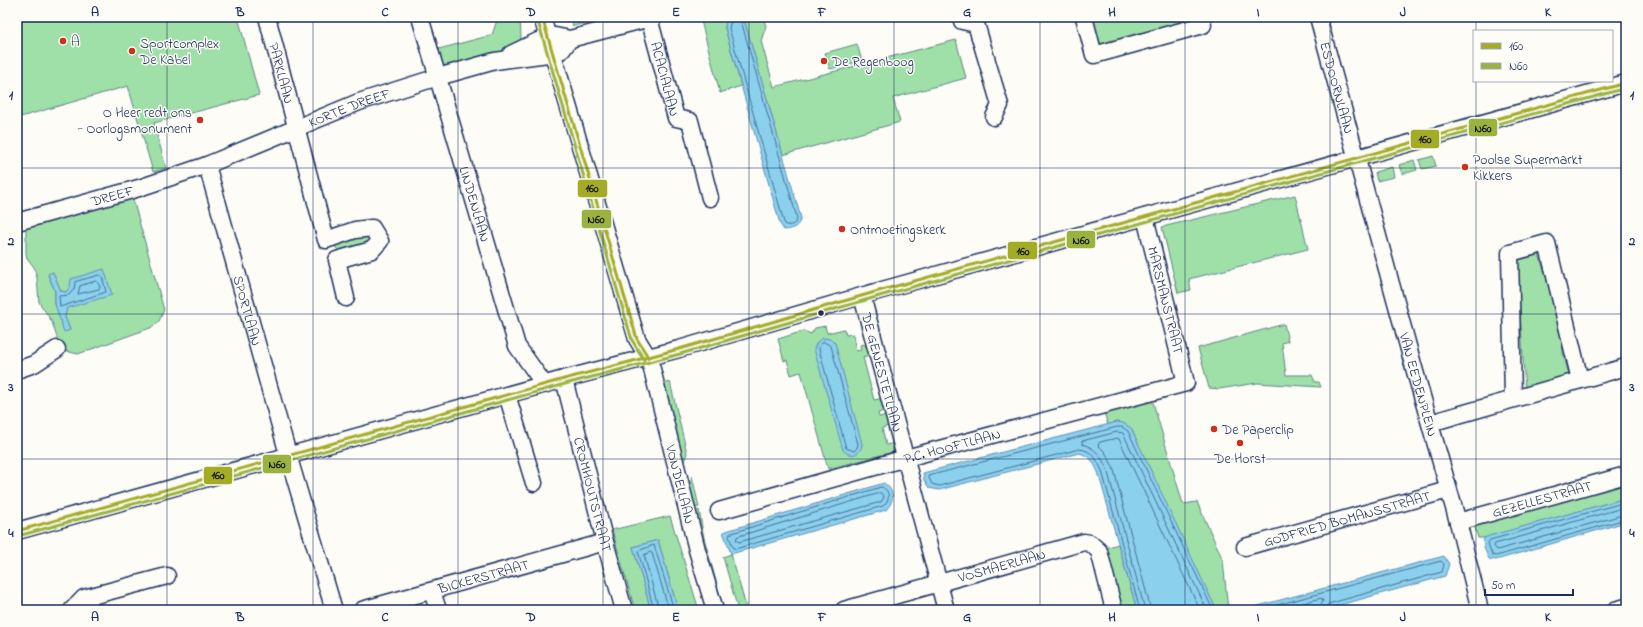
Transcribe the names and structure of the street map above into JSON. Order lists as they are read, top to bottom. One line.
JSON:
{"streets":{"street":["PARKLAAN","ACACIALAAN","ESDOORNLAAN","KORTE DREEF","DREEF","LINDENLAAN","MARSMANSTRAAT","SPORTLAAN","DE GENESTETLAAN","VAN EEDENPLEIN","P.C. HOOFTLAAN","VONDELLAAN","CROMHOUTSTRAAT","GEZELLESTRAAT","GODFRIED BOMANSSTRAAT","VOSMAERLAAN","BICKERSTRAAT"]},"crossings":[["PARKLAAN","KORTE DREEF"],["ACACIALAAN","KORTE DREEF"],["ESDOORNLAAN","VAN EEDENPLEIN"],["KORTE DREEF","DREEF"],["KORTE DREEF","LINDENLAAN"],["KORTE DREEF","SPORTLAAN"],["KORTE DREEF","VONDELLAAN"],["DREEF","SPORTLAAN"],["MARSMANSTRAAT","P.C. HOOFTLAAN"],["DE GENESTETLAAN","P.C. HOOFTLAAN"],["DE GENESTETLAAN","VOSMAERLAAN"],["VAN EEDENPLEIN","GEZELLESTRAAT"],["VAN EEDENPLEIN","GODFRIED BOMANSSTRAAT"],["CROMHOUTSTRAAT","BICKERSTRAAT"]],"places":["A","Sportcomplex De Kabel","De Regenboog","O Heer redt ons - Oorlogsmonument","Poolse Supermarkt Kikkers","Ontmoetingskerk","De Paperclip","De Horst"],"lines":["transit line 160","transit line N60"],"legend":["160","N60"],"scale_bar":"50 m","grid":{"columns":["A","B","C","D","E","F","G","H","I","J","K"],"rows":["1","2","3","4"]}}
